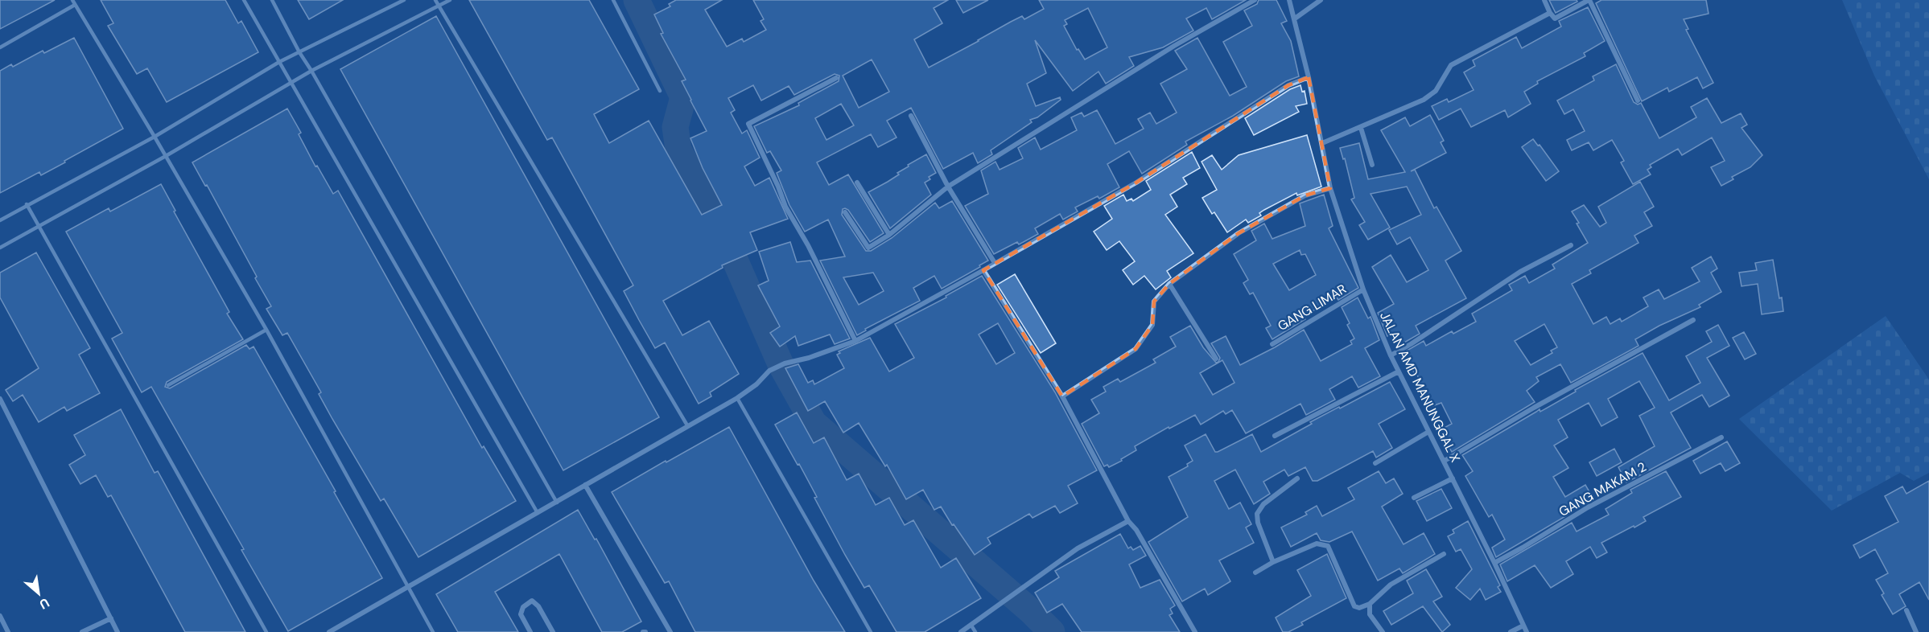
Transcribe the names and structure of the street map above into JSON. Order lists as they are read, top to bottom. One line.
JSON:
{"streets":{"street":["GANG LIMAR","JALAN AMD MANUNGGAL X","GANG MAKAM 2"]},"crossings":[["GANG LIMAR","JALAN AMD MANUNGGAL X"],["JALAN AMD MANUNGGAL X","GANG MAKAM 2"]],"north":"bottom right"}
